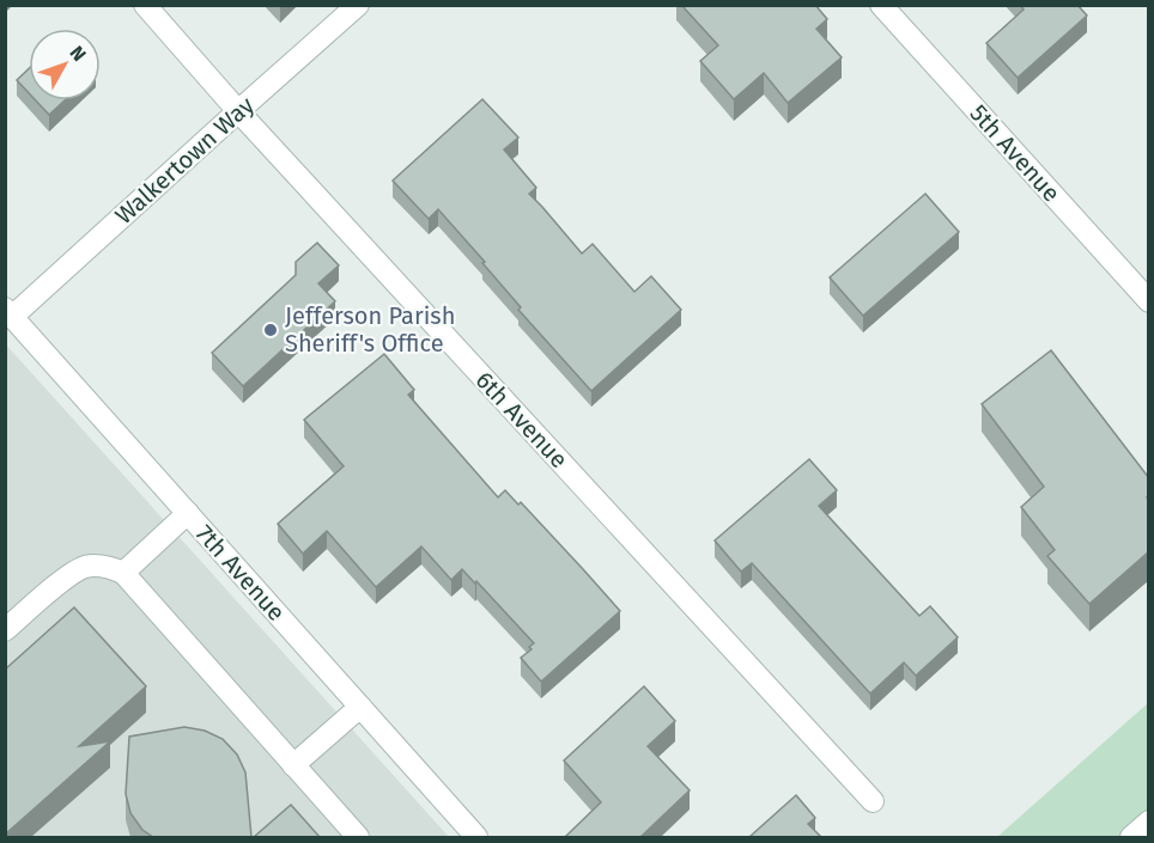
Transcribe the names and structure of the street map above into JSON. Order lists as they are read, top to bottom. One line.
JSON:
{"streets":{"street":["5th Avenue","Walkertown Way","6th Avenue","7th Avenue"]},"crossings":[["Walkertown Way","6th Avenue"],["Walkertown Way","7th Avenue"]],"places":["Jefferson Parish Sheriff's Office"],"north":"top right"}
